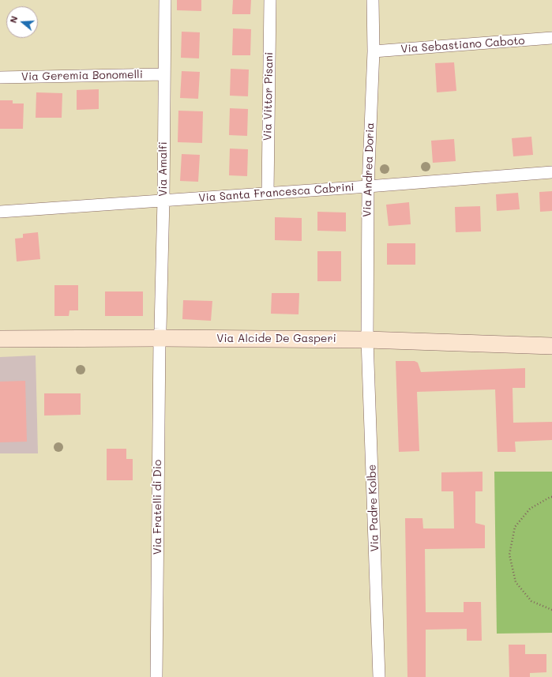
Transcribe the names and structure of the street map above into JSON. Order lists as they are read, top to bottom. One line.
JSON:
{"streets":{"street":["Via Sebastiano Caboto","Via Geremia Bonomelli","Via Vittor Pisani","Via Amalfi","Via Andrea Doria","Via Santa Francesca Cabrini","Via Alcide De Gasperi","Via Fratelli di Dio","Via Padre Kolbe"]},"crossings":[["Via Sebastiano Caboto","Via Andrea Doria"],["Via Geremia Bonomelli","Via Amalfi"],["Via Vittor Pisani","Via Santa Francesca Cabrini"],["Via Amalfi","Via Santa Francesca Cabrini"],["Via Amalfi","Via Alcide De Gasperi"],["Via Amalfi","Via Fratelli di Dio"],["Via Andrea Doria","Via Santa Francesca Cabrini"],["Via Andrea Doria","Via Alcide De Gasperi"],["Via Andrea Doria","Via Padre Kolbe"],["Via Alcide De Gasperi","Via Fratelli di Dio"],["Via Alcide De Gasperi","Via Padre Kolbe"]],"north":"left"}
